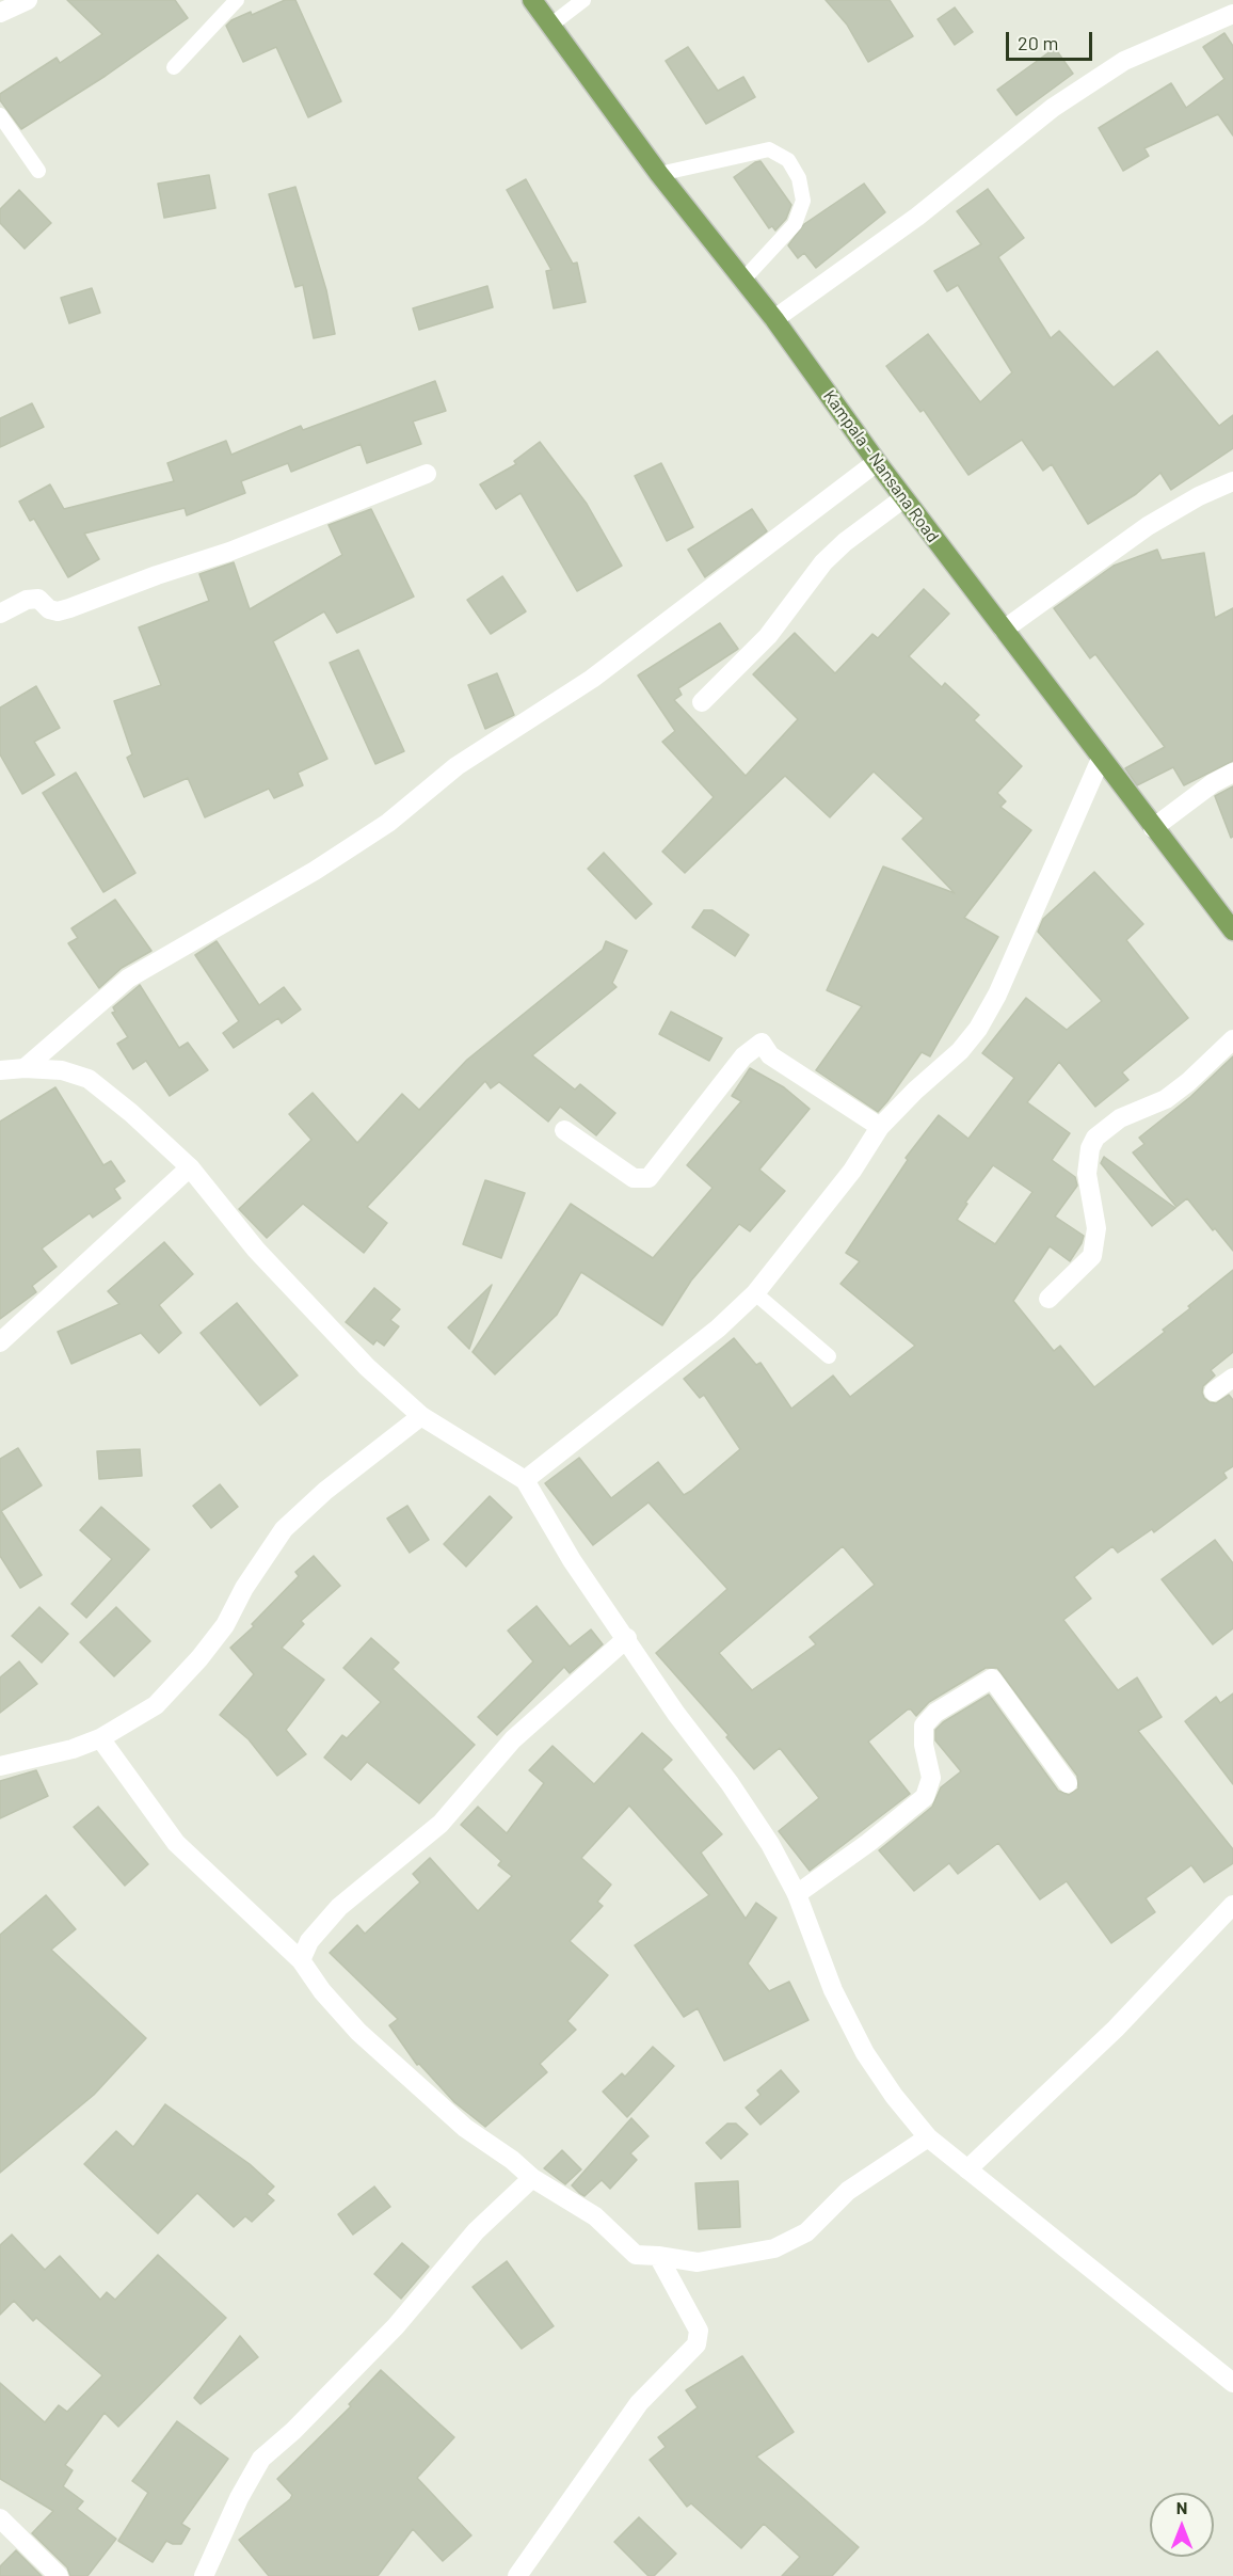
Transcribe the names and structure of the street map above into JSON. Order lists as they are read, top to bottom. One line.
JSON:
{"streets":{"main road":["Kampala - Nansana Road"]},"scale_bar":"20 m","north":"top"}
